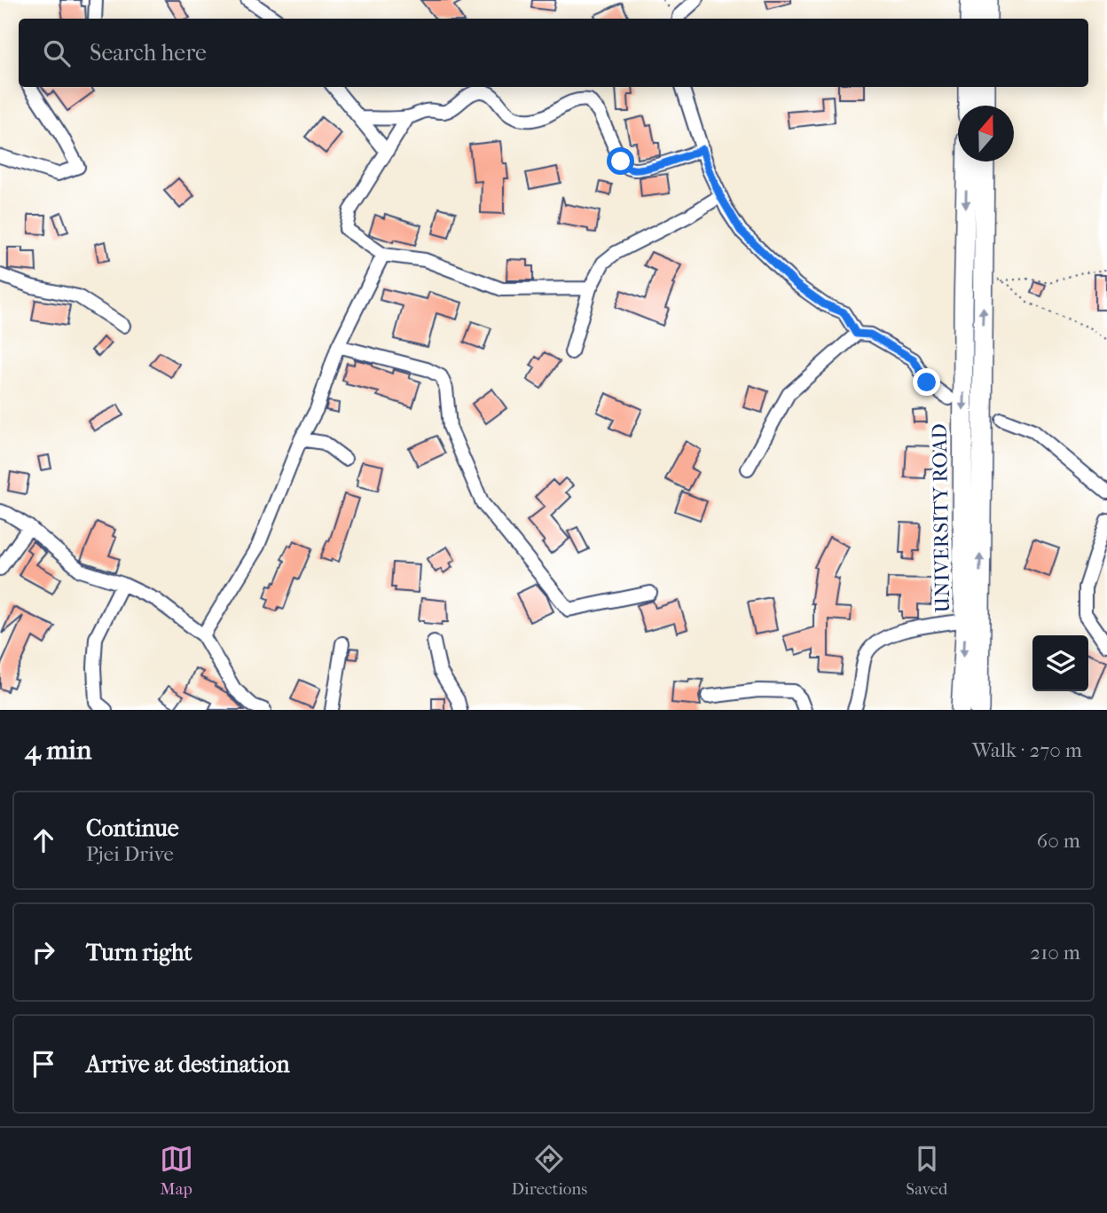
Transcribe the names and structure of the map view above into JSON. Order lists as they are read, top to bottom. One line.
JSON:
{"streets":{"highway":["UNIVERSITY ROAD"]},"north":"top","page":{"search":"Search here","heading":["4 min","Walk · 270 m"],"list":[["Continue","Pjei Drive","60 m"],["Turn right","210 m"],"Arrive at destination"],"nav":["Map","Directions","Saved"]}}
